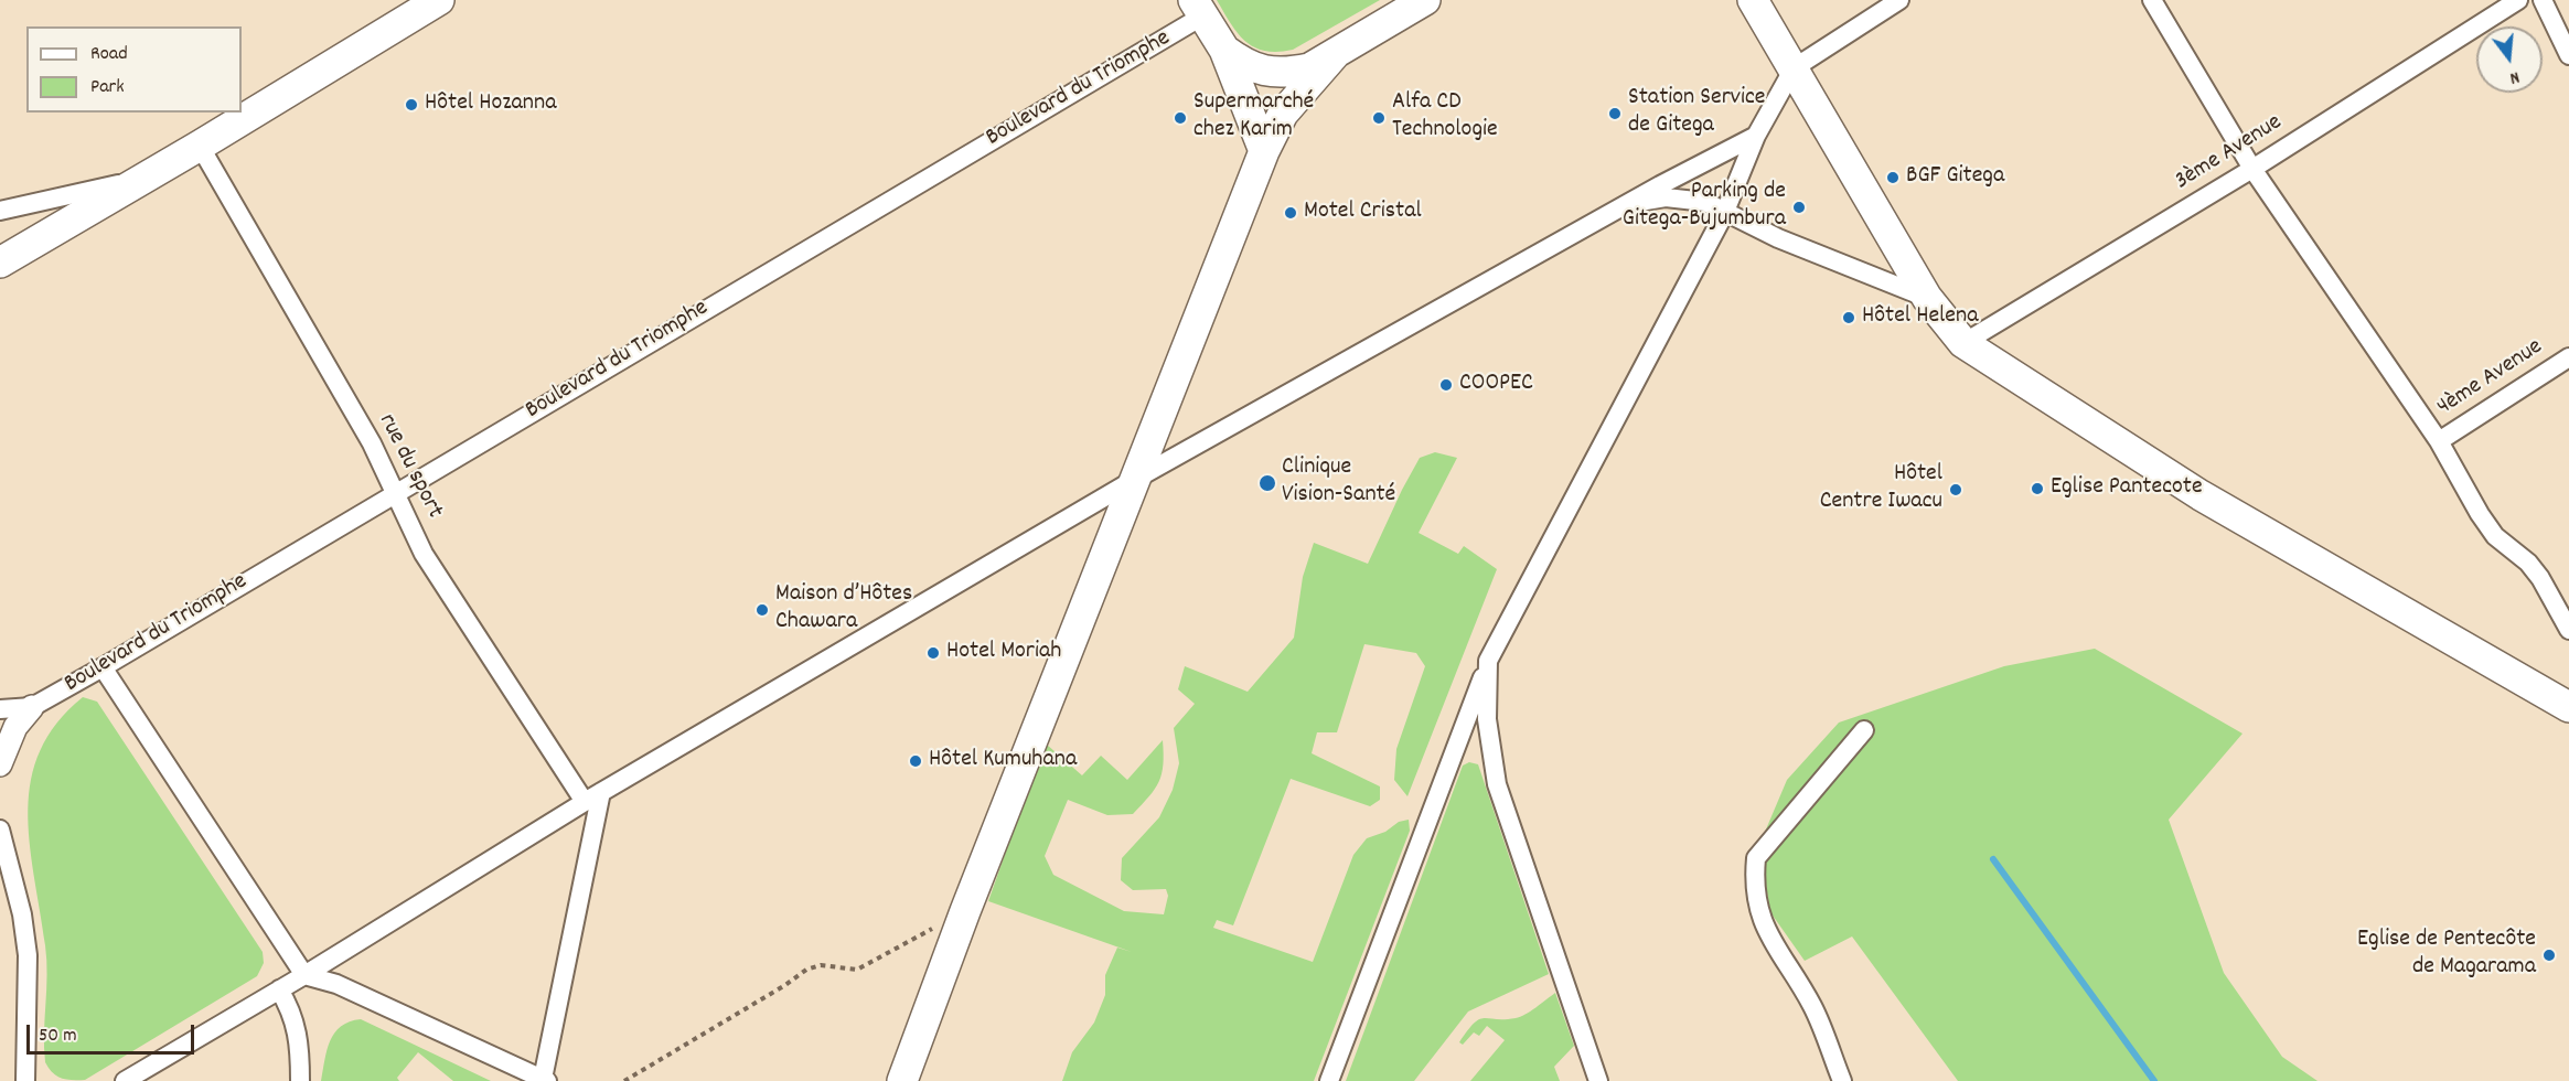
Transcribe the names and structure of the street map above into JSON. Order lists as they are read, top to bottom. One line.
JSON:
{"streets":{"street":["Boulevard du Triomphe","3ème Avenue","4ème Avenue","rue du sport"]},"crossings":[["Boulevard du Triomphe","rue du sport"]],"places":["Hôtel Hozanna","Station Service de Gitega","Supermarché chez Karim","Alfa CD Technologie","BGF Gitega","Parking de Gitega-Bujumbura","Motel Cristal","Hôtel Helena","COOPEC","Clinique Vision-Santé","Eglise Pantecote","Hôtel Centre Iwacu","Maison d’Hôtes Chawara","Hotel Moriah","Hôtel Kumuhana","Eglise de Pentecôte de Magarama"],"legend":["Road","Park"],"scale_bar":"50 m","north":"bottom"}
